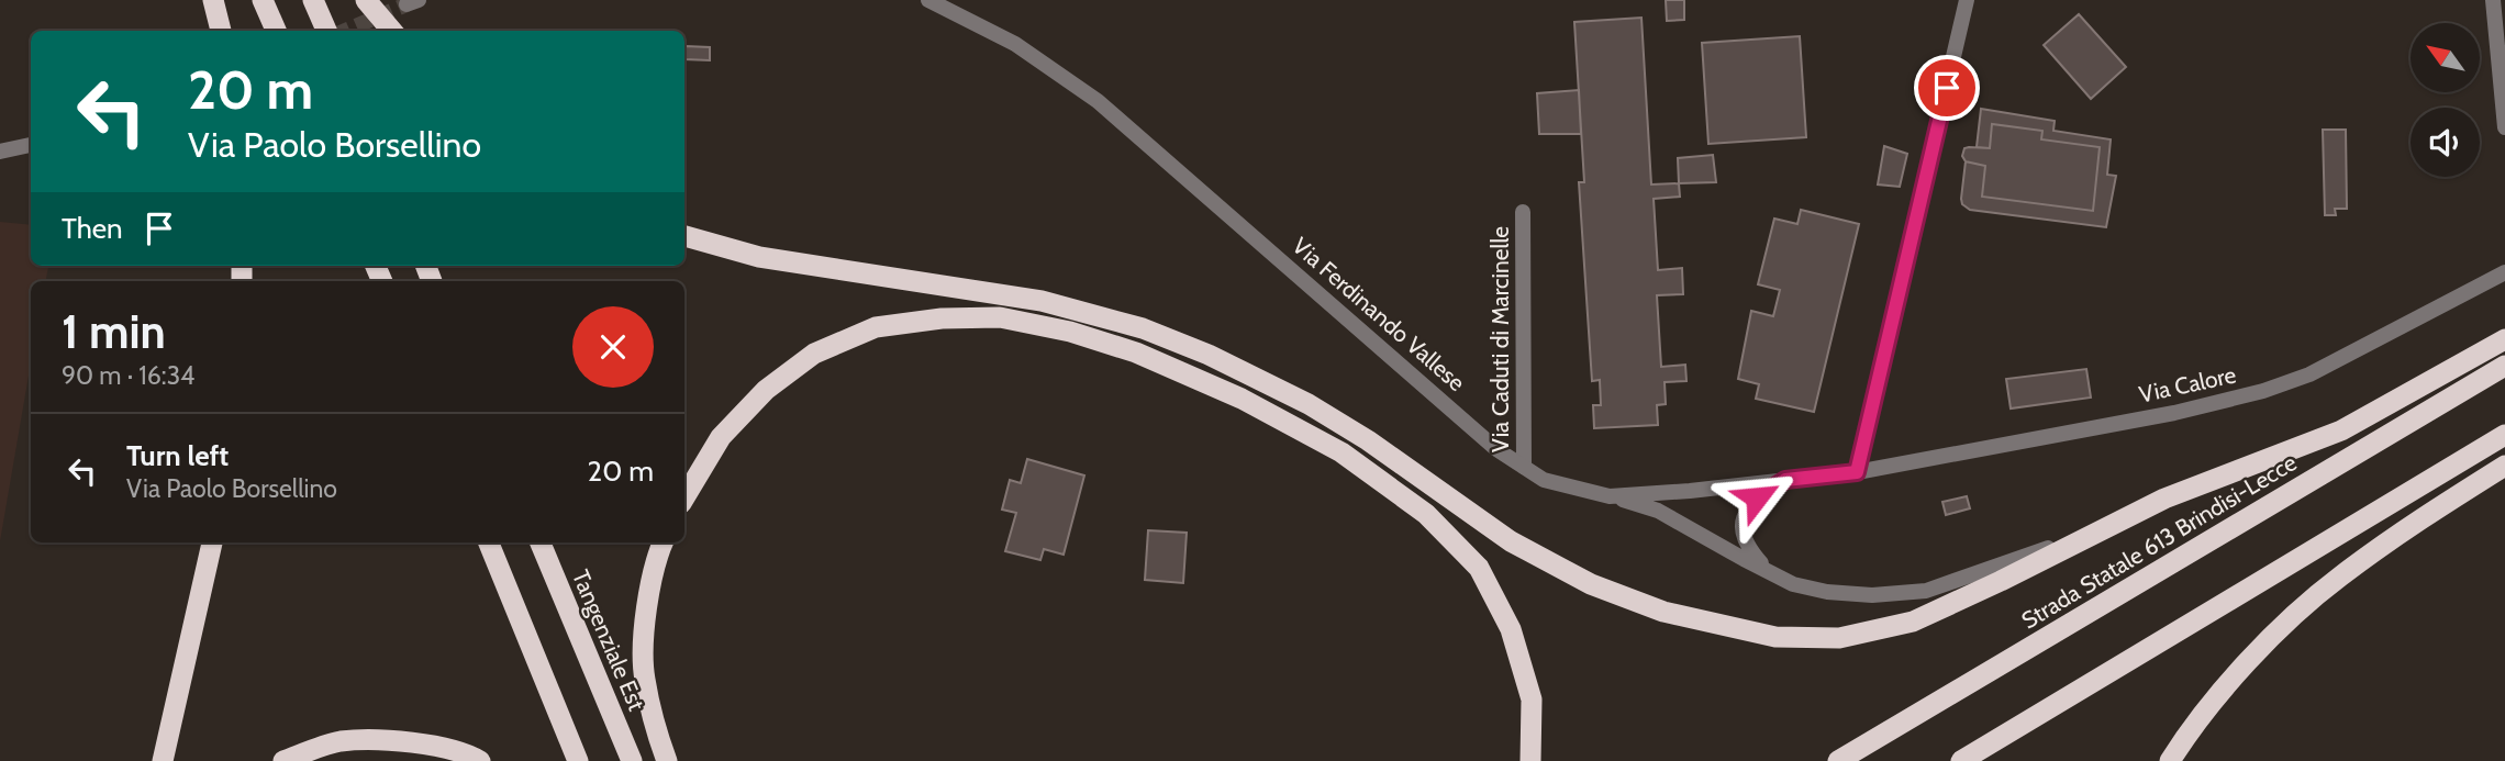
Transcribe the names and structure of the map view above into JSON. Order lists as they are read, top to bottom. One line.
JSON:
{"streets":{"highway":["Strada Statale 613 Brindisi-Lecce","Tangenziale Est"],"street":["Via Ferdinando Vallese","Via Caduti di Marcinelle","Via Calore"]},"crossings":[["Via Ferdinando Vallese","Via Caduti di Marcinelle"],["Via Ferdinando Vallese","Via Calore"]],"north":"top left","page":{"turn":["20 m","Via Paolo Borsellino"],"then":"Then","heading":["1 min","90 m · 16:34"],"list":[{"name":"Turn left","note":"Via Paolo Borsellino","value":"20 m"}]}}
